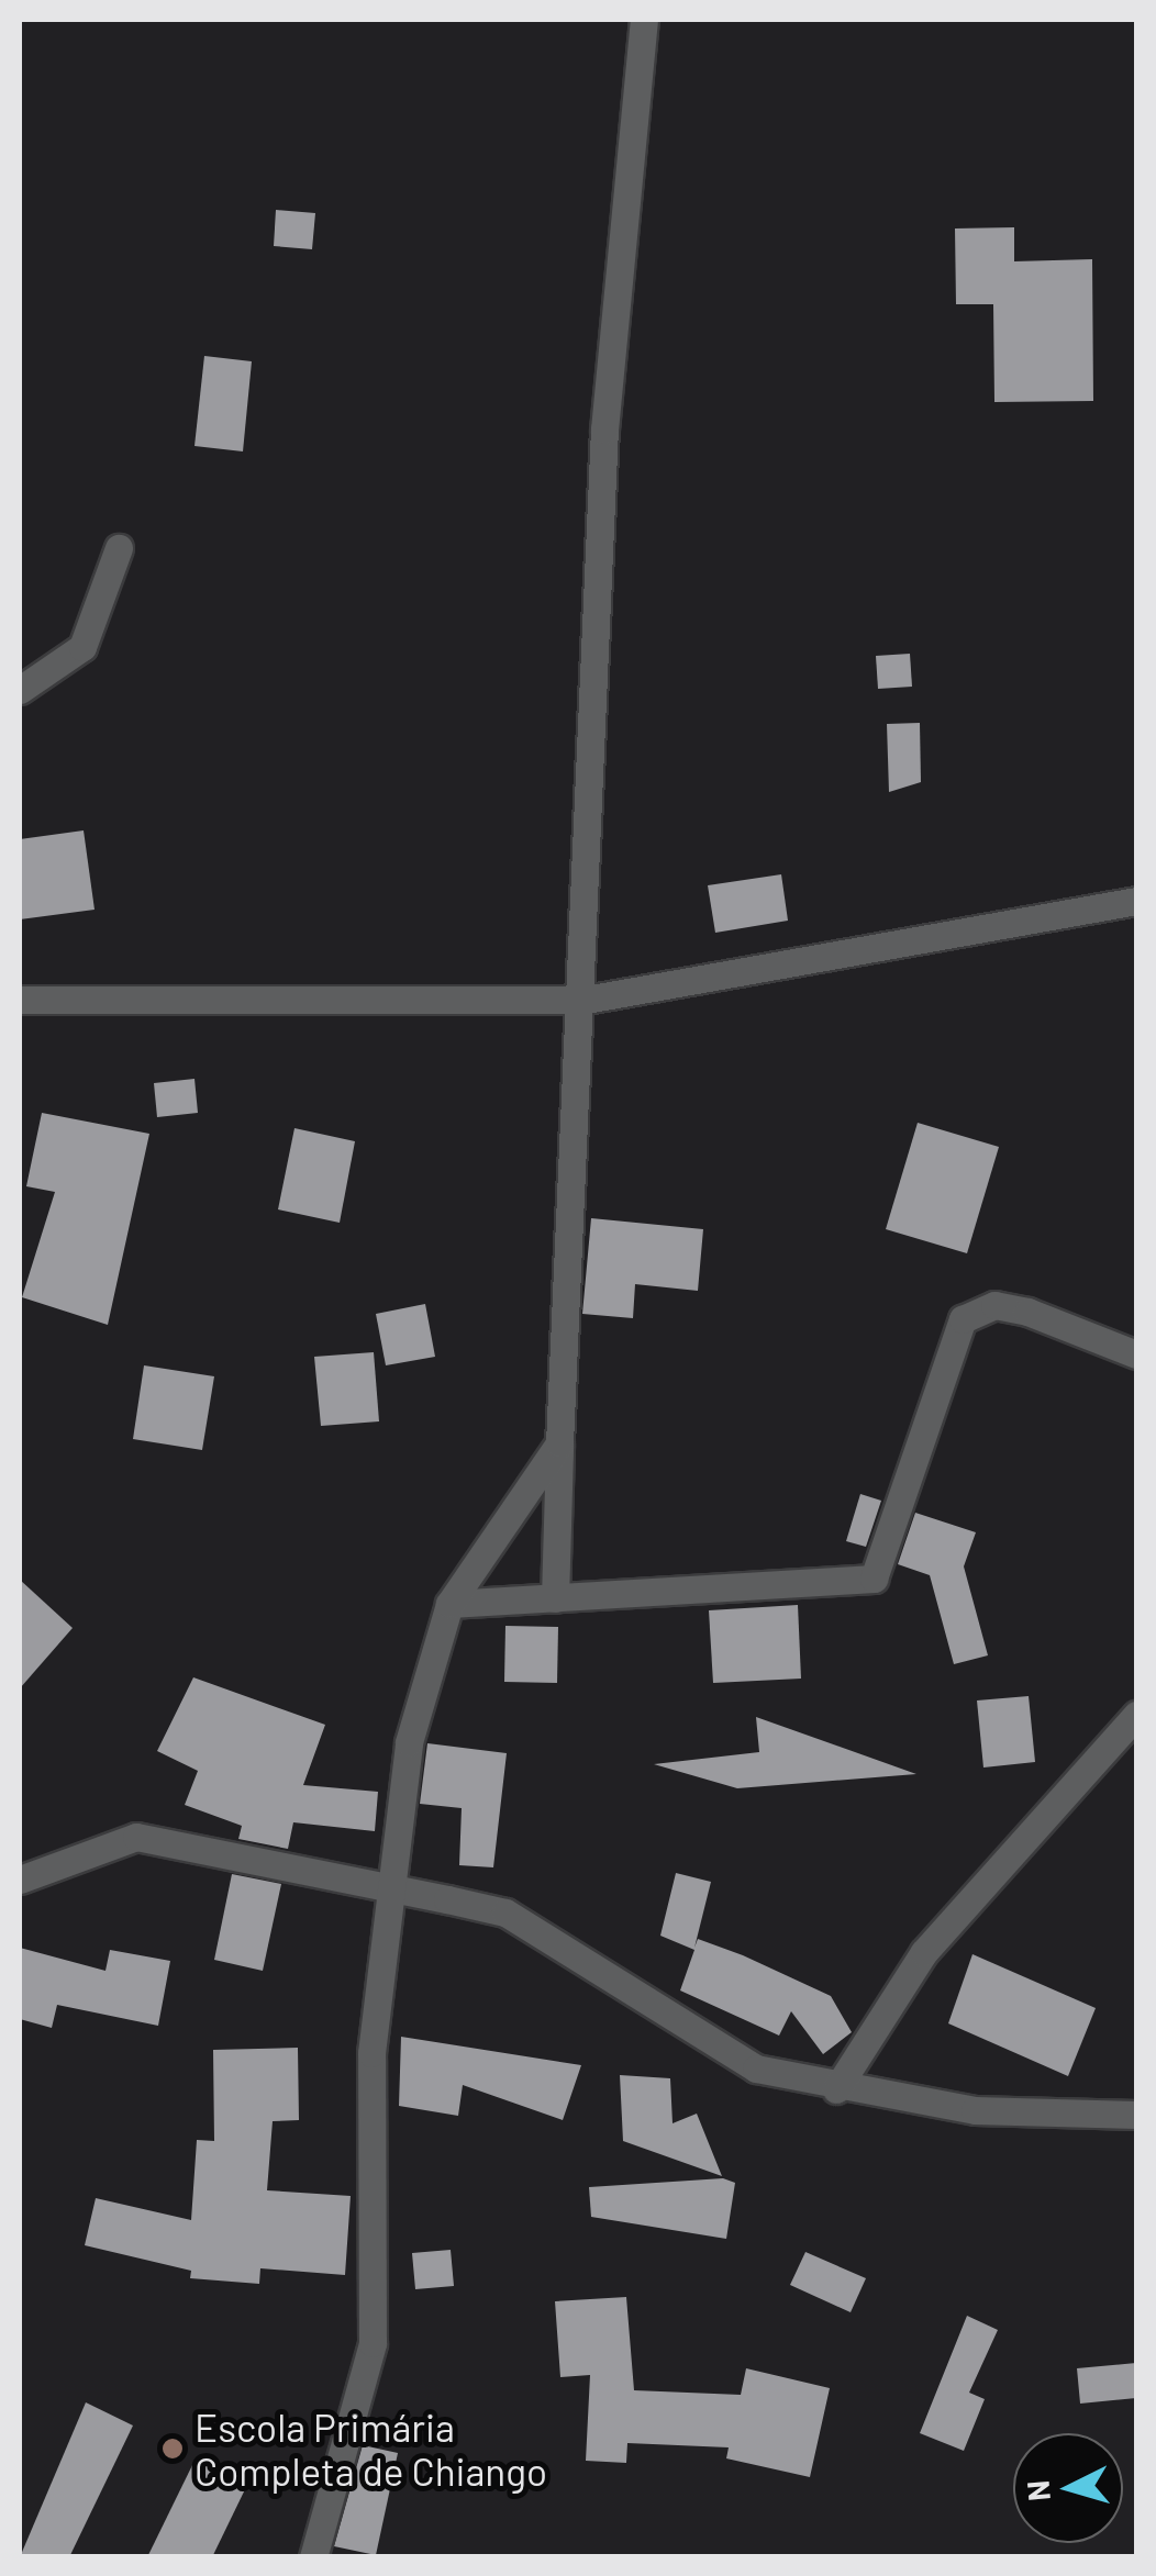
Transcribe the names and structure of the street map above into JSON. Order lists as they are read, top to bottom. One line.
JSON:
{"places":["Escola Primária Completa de Chiango"],"north":"left"}
